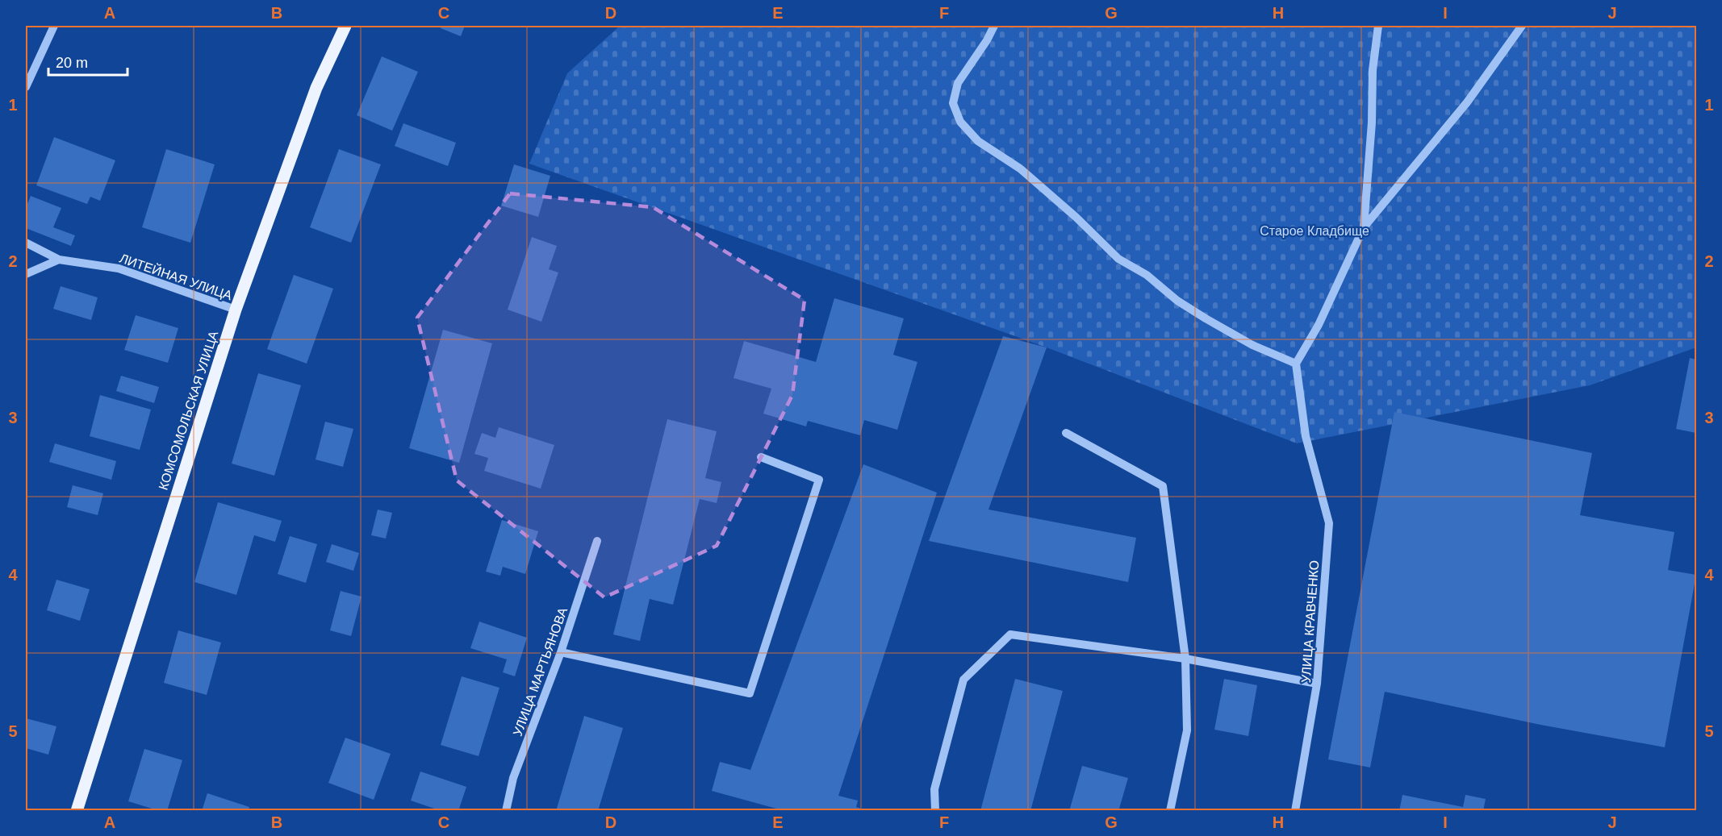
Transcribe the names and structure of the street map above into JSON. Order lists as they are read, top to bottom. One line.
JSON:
{"streets":{"main road":["КОМСОМОЛЬСКАЯ УЛИЦА"],"street":["ЛИТЕЙНАЯ УЛИЦА","УЛИЦА КРАВЧЕНКО","УЛИЦА МАРТЬЯНОВА"]},"crossings":[["ЛИТЕЙНАЯ УЛИЦА","КОМСОМОЛЬСКАЯ УЛИЦА"]],"parks":["Старое Кладбище"],"scale_bar":"20 m","grid":{"columns":["A","B","C","D","E","F","G","H","I","J"],"rows":["1","2","3","4","5"]}}
